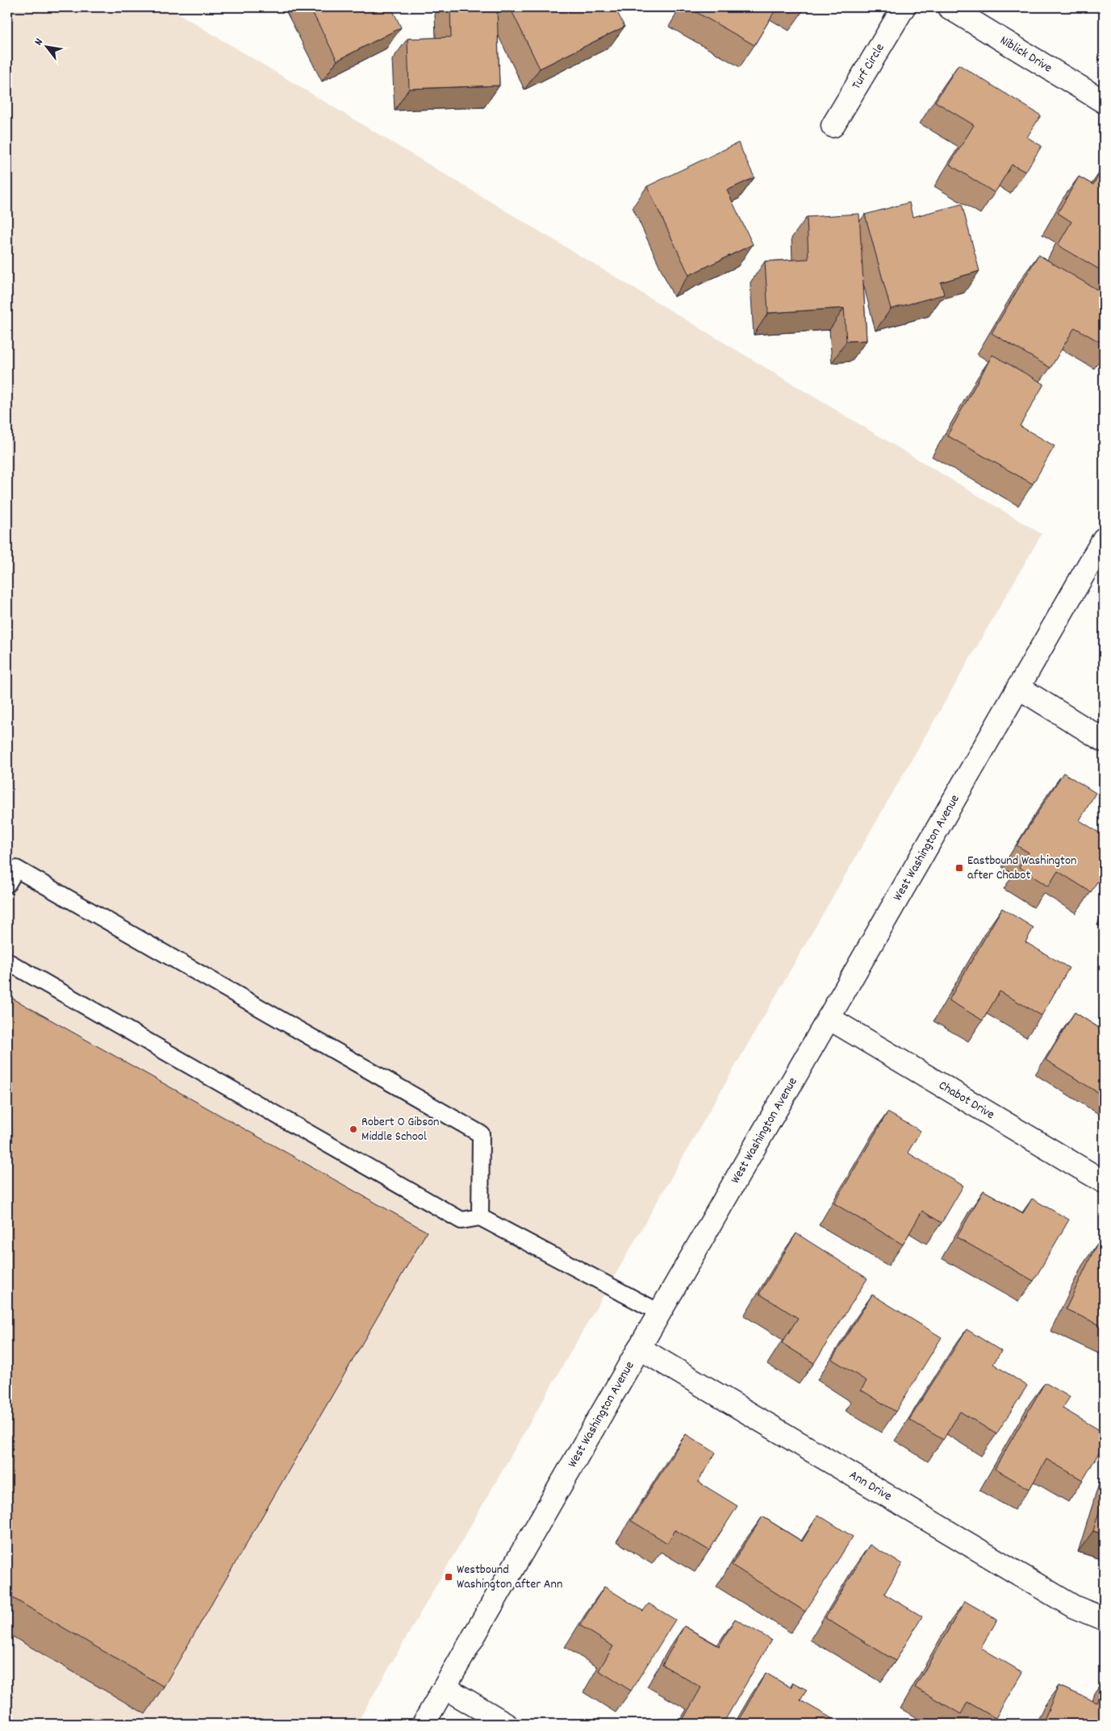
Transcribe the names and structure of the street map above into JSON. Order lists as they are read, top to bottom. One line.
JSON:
{"streets":{"main road":["Niblick Drive","Turf Circle","West Washington Avenue","Chabot Drive","Ann Drive"]},"crossings":[["West Washington Avenue","Chabot Drive"],["West Washington Avenue","Ann Drive"]],"places":{"transit":["Eastbound Washington after Chabot","Westbound Washington after Ann"],"other":["Robert O Gibson Middle School"]},"north":"top left"}
